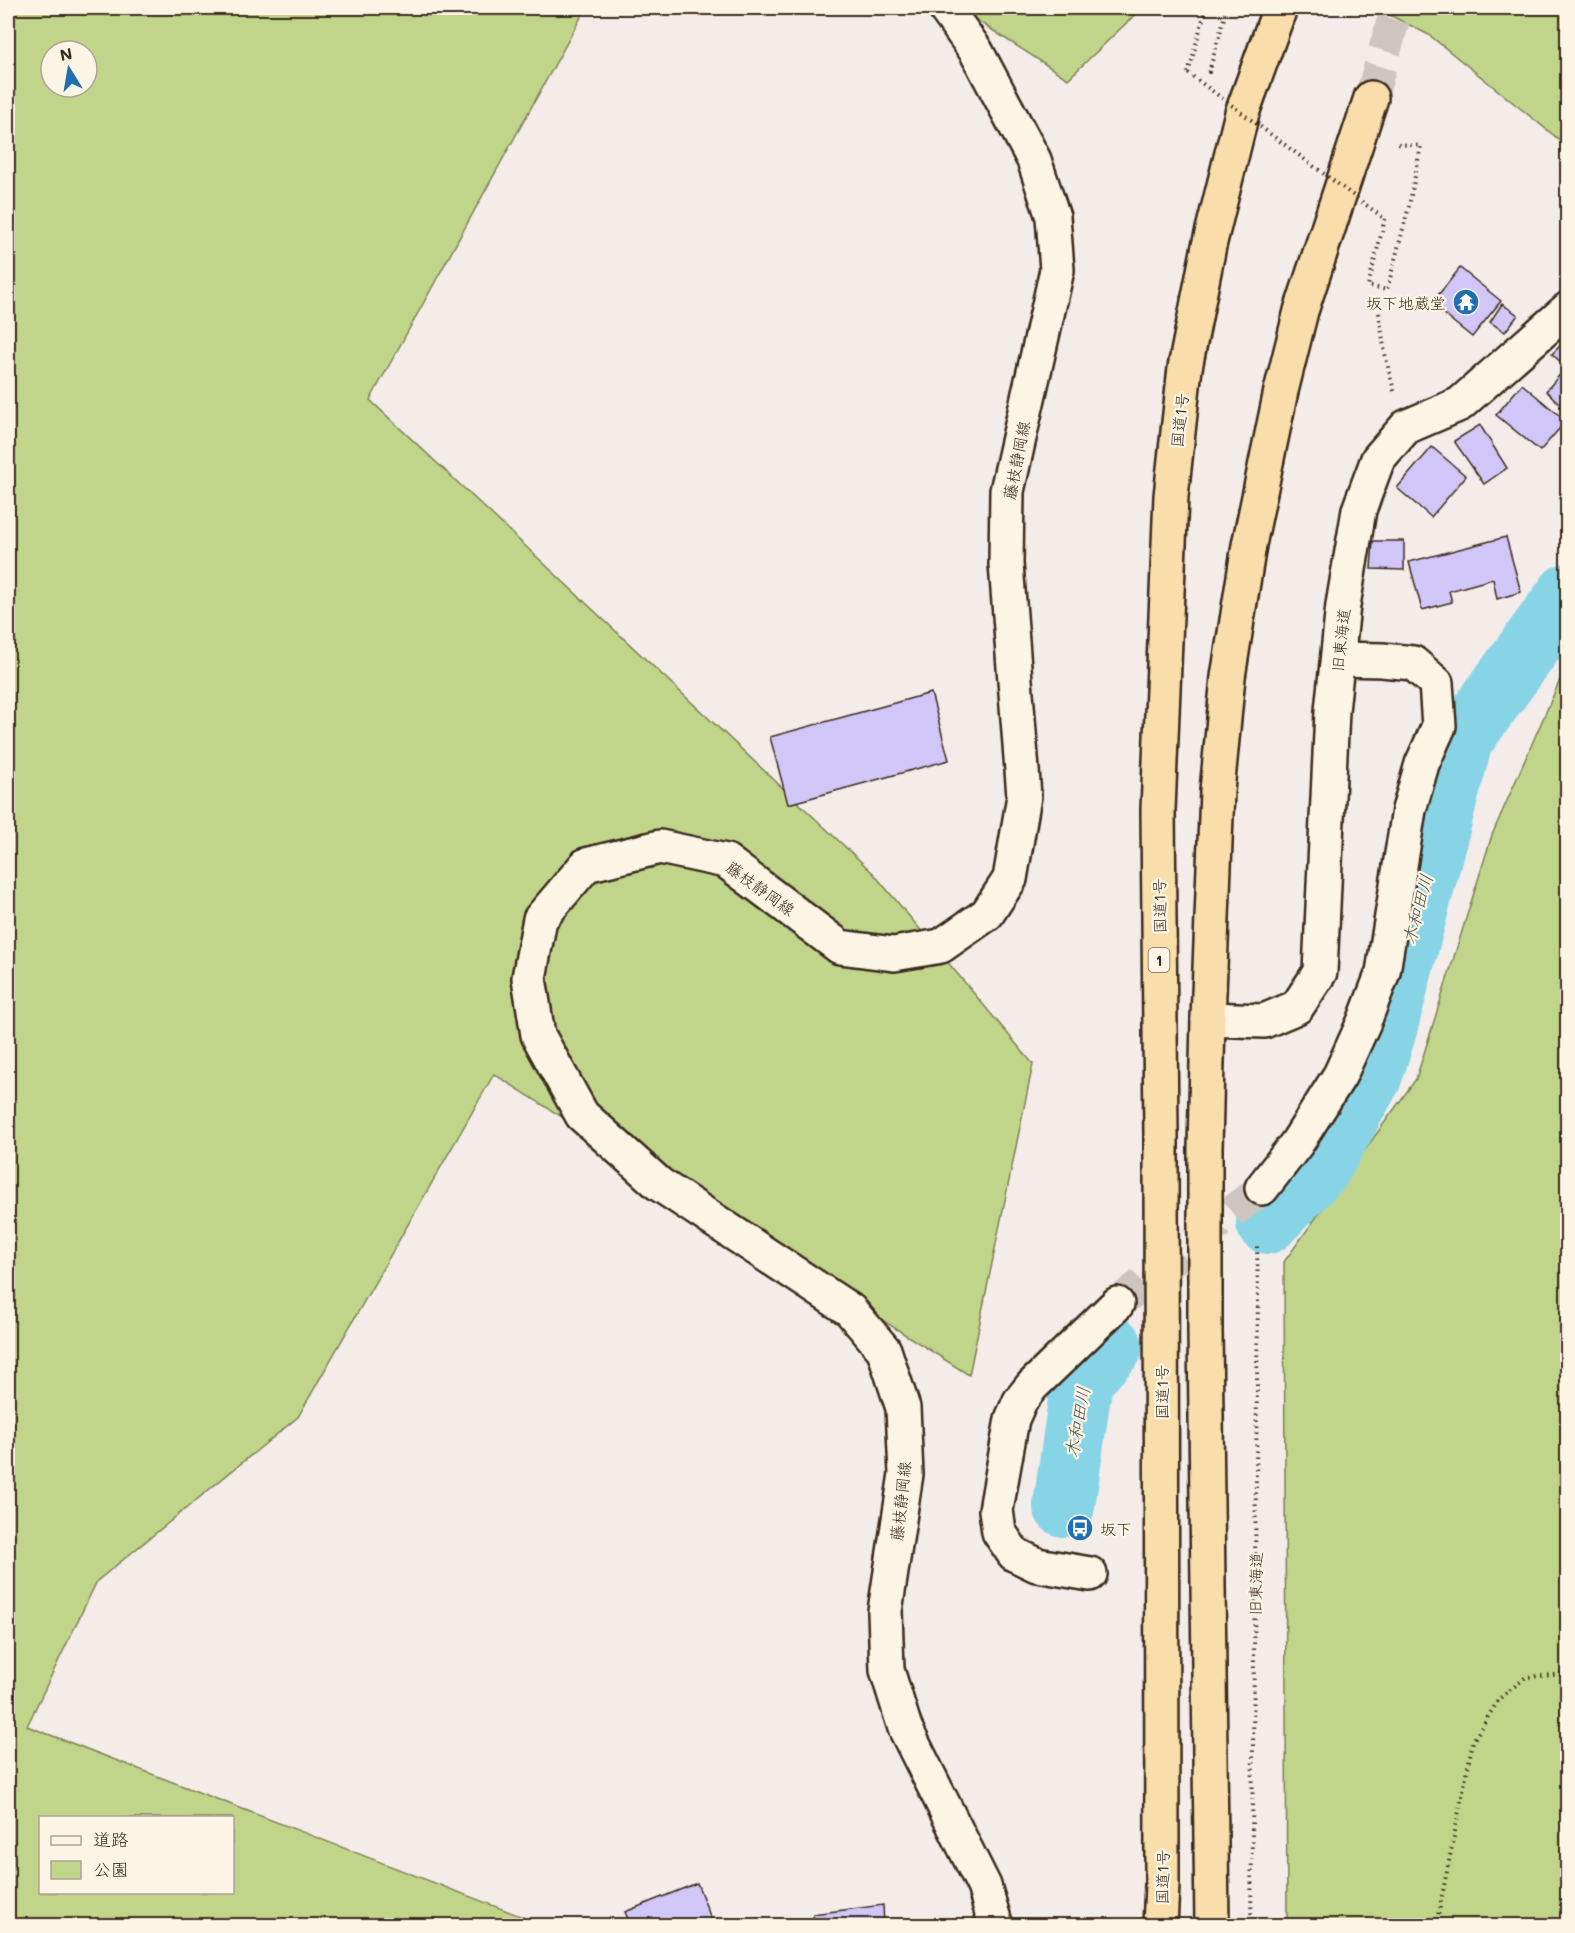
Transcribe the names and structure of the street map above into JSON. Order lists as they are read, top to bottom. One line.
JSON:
{"streets":{"highway":["国道1号","1"],"main road":["藤枝静岡線","旧東海道"]},"water":["木和田川"],"places":{"temple":["坂下地蔵堂"],"bus stop":["坂下"]},"legend":["道路","公園"],"north":"top"}
